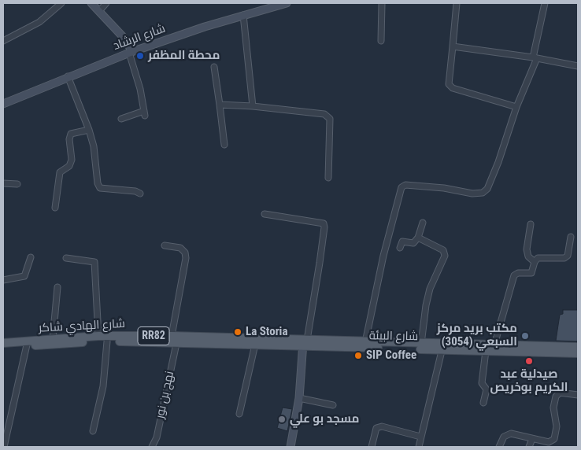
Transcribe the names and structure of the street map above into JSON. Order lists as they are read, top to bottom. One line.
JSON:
{"streets":{"main road":["شارع الهادي شاكر","RR82","شارع البيئة"],"street":["شارع الرشاد","نهج بن نور"]},"crossings":[["شارع الهادي شاكر","شارع البيئة"],["شارع الهادي شاكر","نهج بن نور"]],"places":["محطة المظفر","La Storia","مكتب بريد مركز السبعي (3054)","SIP Coffee","صيدلية عبد الكريم بوخريص","مسجد بو علي"]}
